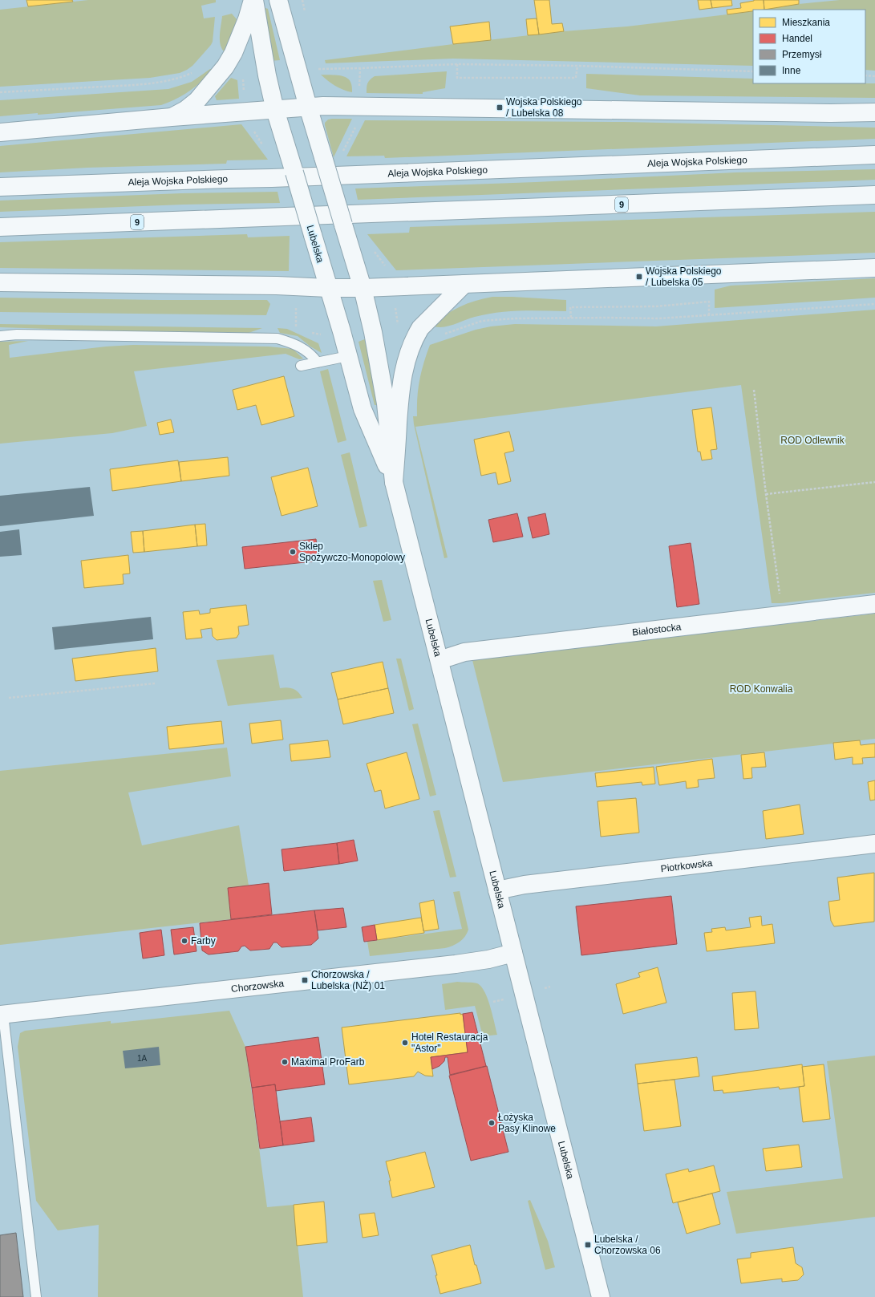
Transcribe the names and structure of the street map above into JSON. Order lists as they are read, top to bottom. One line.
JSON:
{"streets":{"main road":["Aleja Wojska Polskiego","9","Lubelska","Białostocka","Piotrkowska","Chorzowska"]},"crossings":[["Lubelska","Białostocka"],["Lubelska","Piotrkowska"],["Lubelska","Chorzowska"]],"parks":["ROD Odlewnik","ROD Konwalia"],"places":{"transit":["Wojska Polskiego / Lubelska 08","Wojska Polskiego / Lubelska 05","Chorzowska / Lubelska (NŻ) 01","Lubelska / Chorzowska 06"],"other":["Sklep Spożywczo-Monopolowy","Farby","Hotel Restauracja \"Astor\"","Maximal ProFarb","Łożyska Pasy Klinowe"]},"house_numbers":["1A"],"legend":["Mieszkania","Handel","Przemysł","Inne"]}
